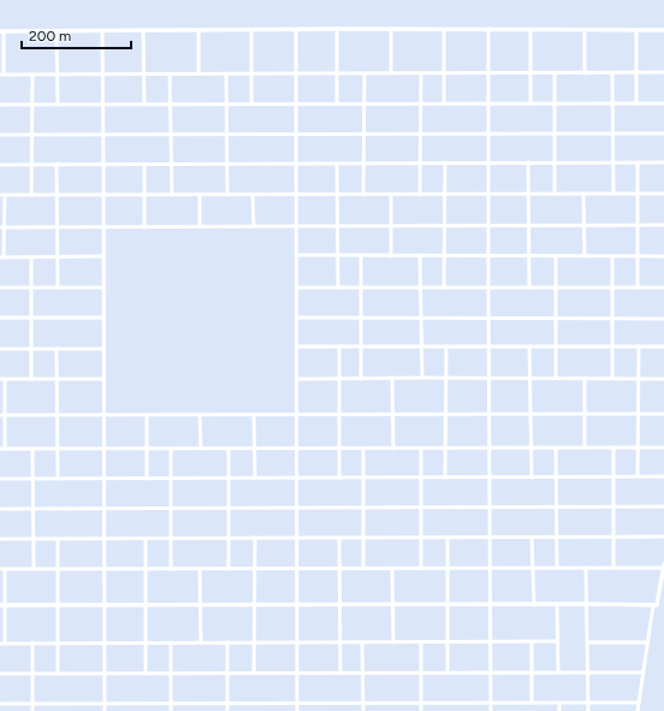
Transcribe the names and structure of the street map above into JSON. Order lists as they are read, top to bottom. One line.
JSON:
{"scale_bar":"200 m"}
